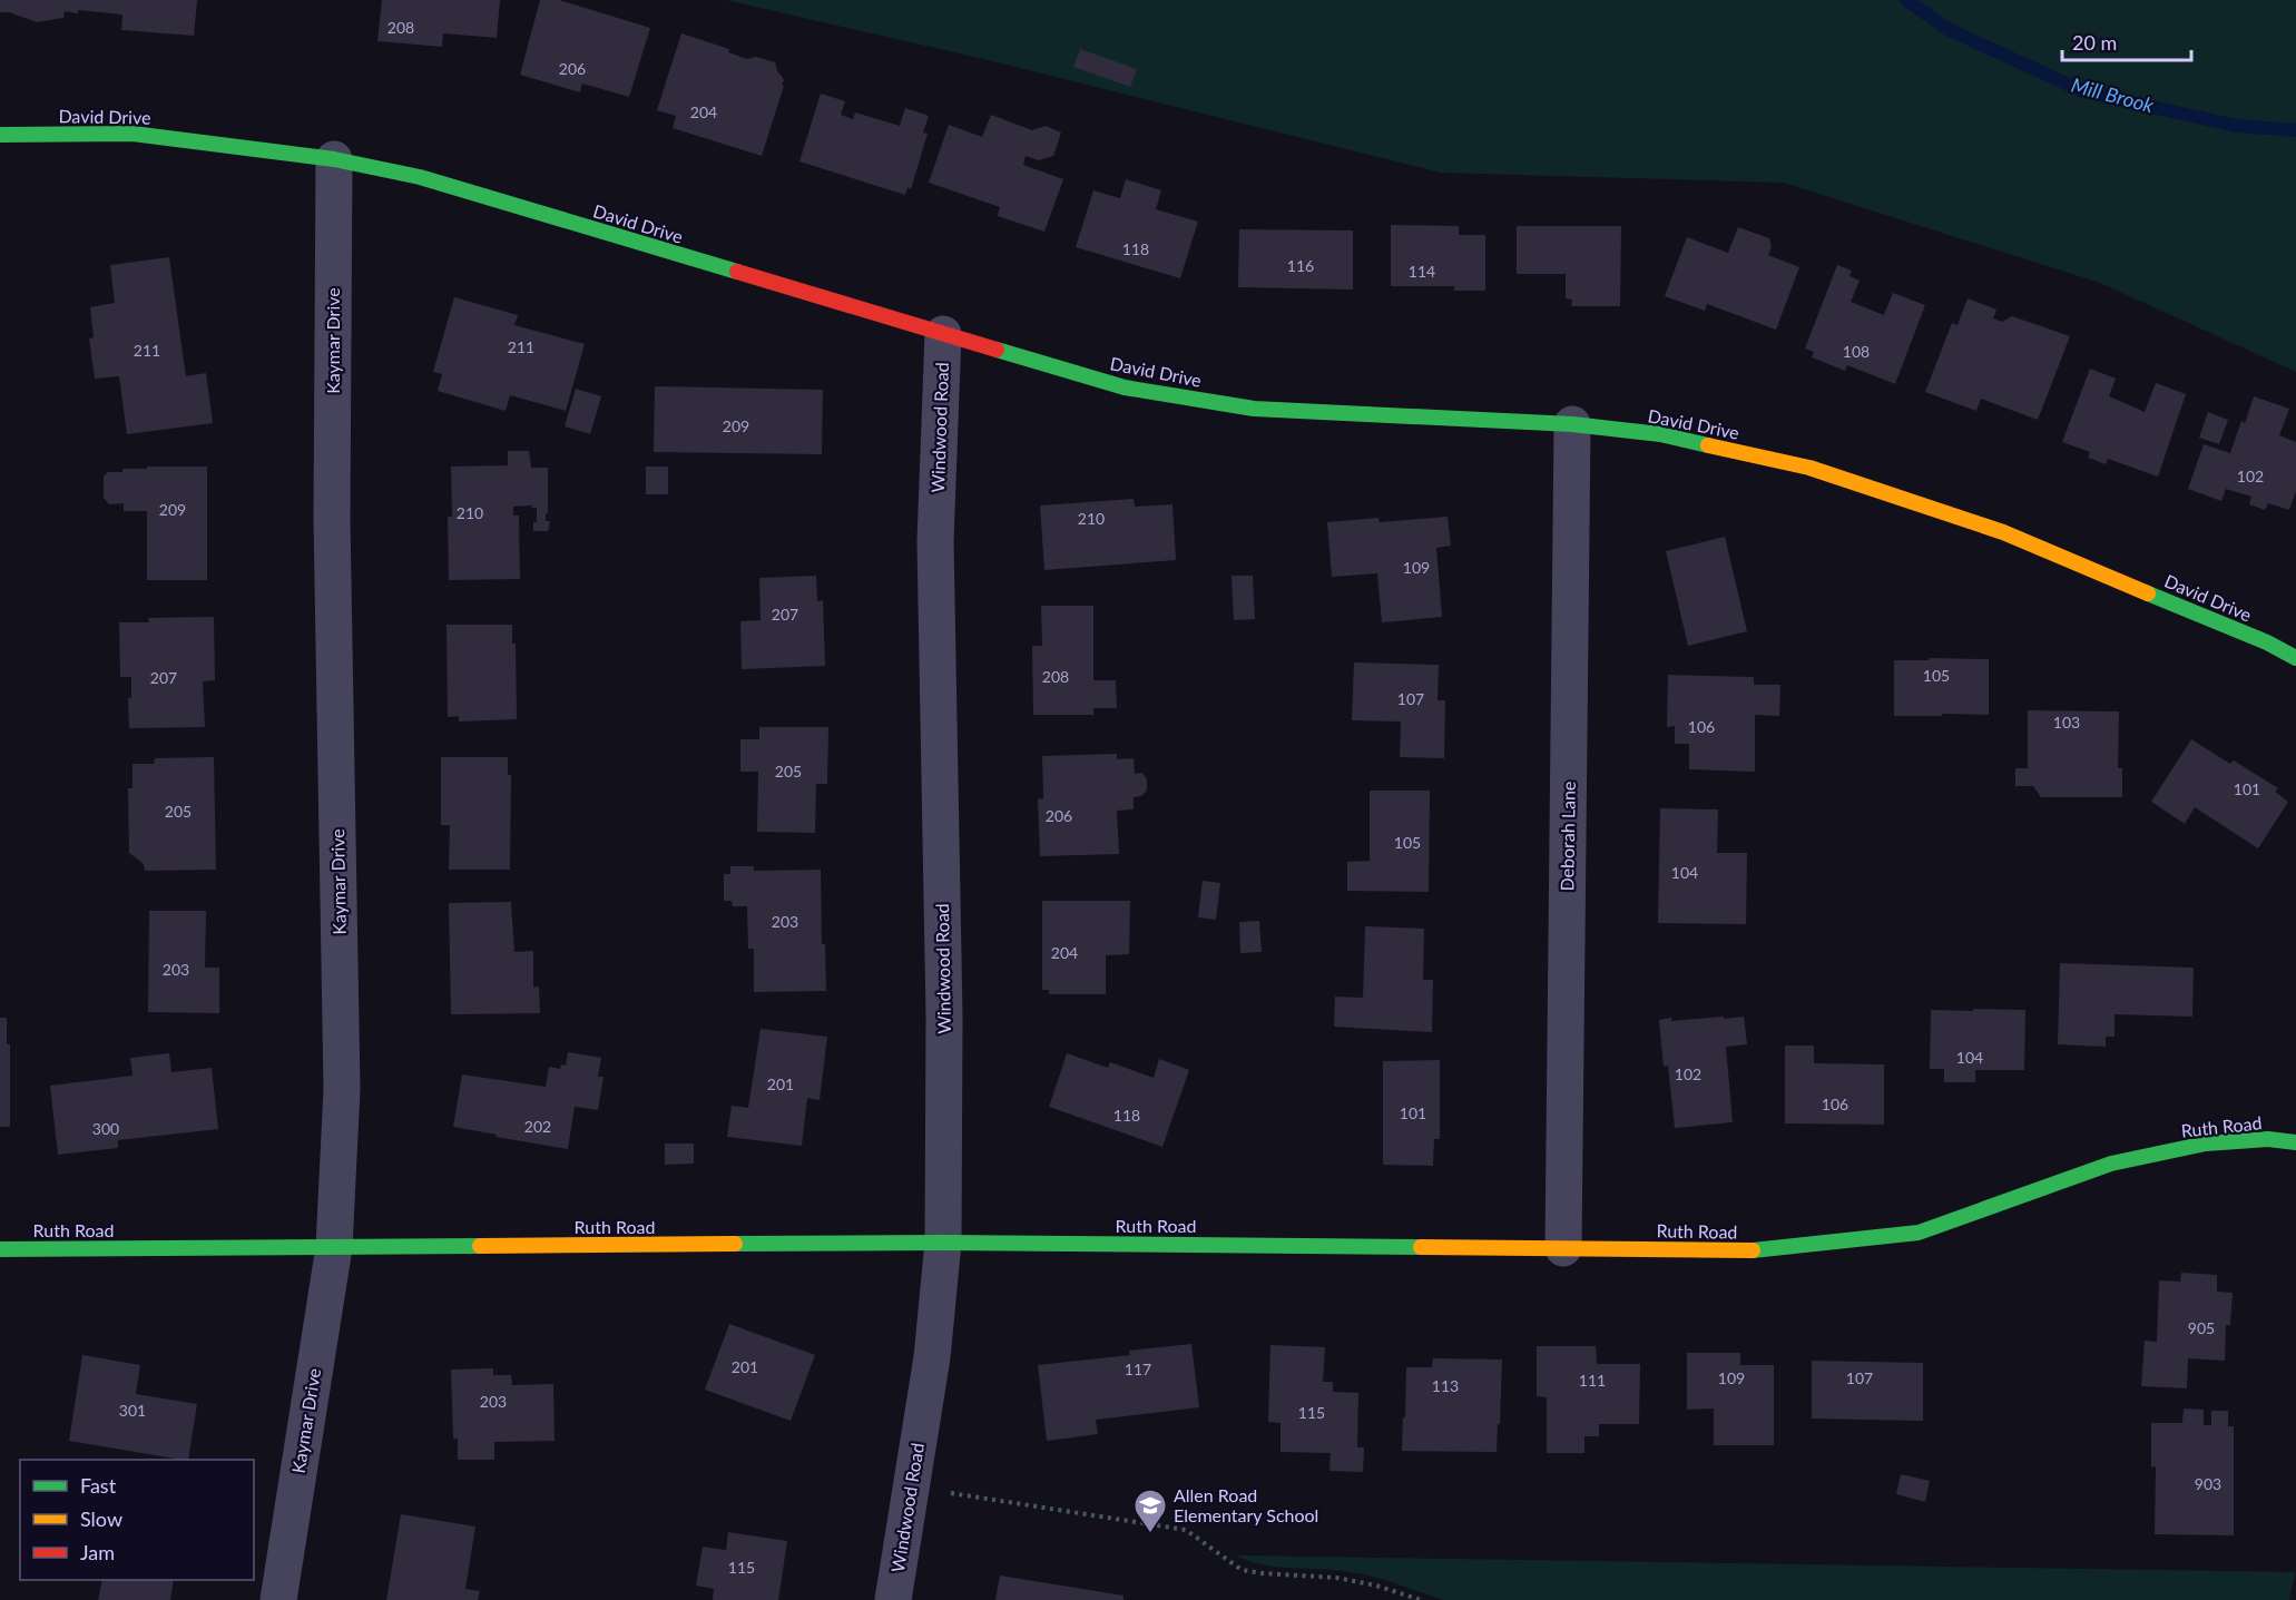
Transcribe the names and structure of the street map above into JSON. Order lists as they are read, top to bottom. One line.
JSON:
{"streets":{"street":["David Drive","Kaymar Drive","Windwood Road","Deborah Lane","Ruth Road"]},"crossings":[["David Drive","Kaymar Drive"],["David Drive","Windwood Road"],["David Drive","Deborah Lane"],["Kaymar Drive","Ruth Road"],["Windwood Road","Ruth Road"],["Deborah Lane","Ruth Road"]],"water":["Mill Brook"],"places":{"school or university":["Allen Road Elementary School"]},"house_numbers":["208","206","204","118","116","114","211","211","108","209","102","209","210","210","109","207","105","208","207","107","103","106","205","101","205","206","105","104","203","204","203","104","102","201","106","101","118","202","300","905","201","117","109","107","111","113","203","301","115","903","115"],"legend":["Fast","Slow","Jam"],"scale_bar":"20 m"}
